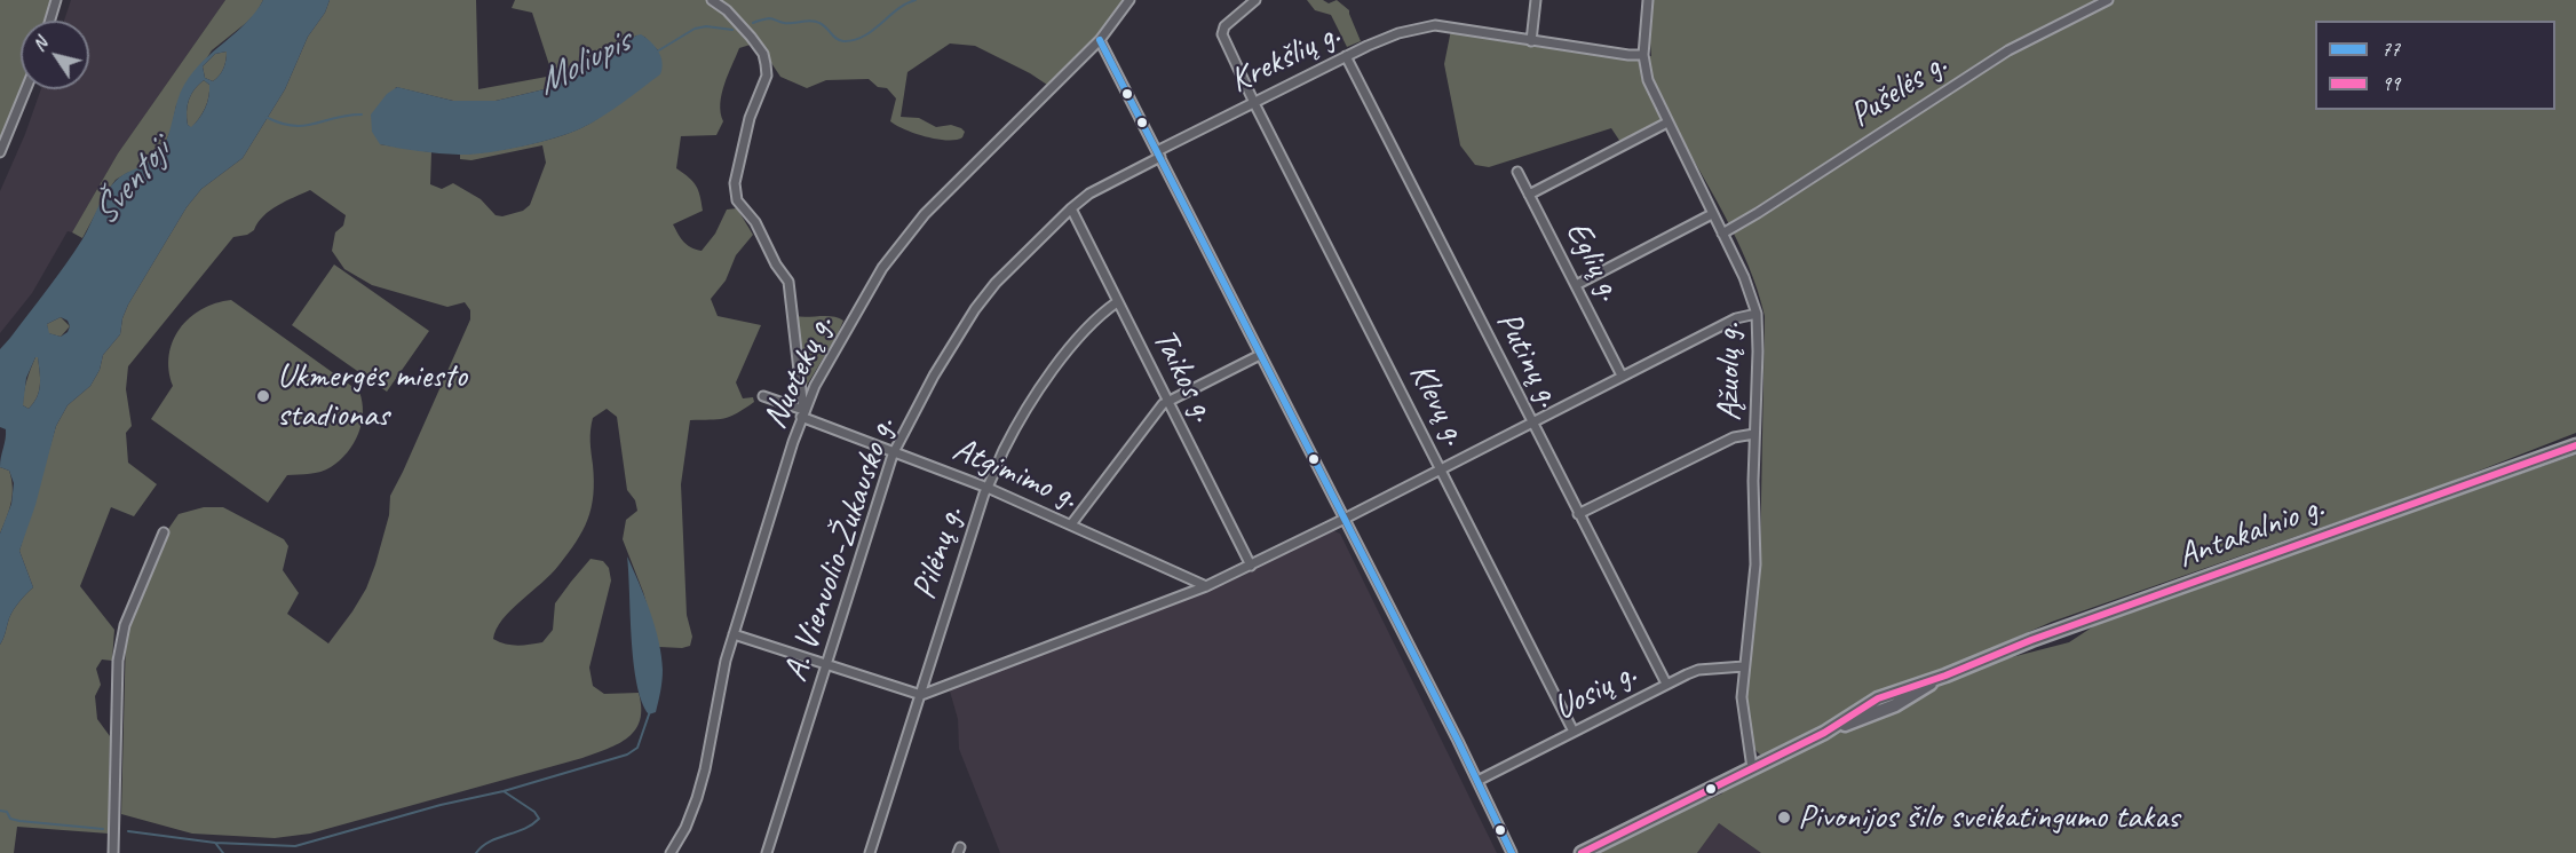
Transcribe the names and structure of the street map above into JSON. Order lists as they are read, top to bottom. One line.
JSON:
{"streets":{"main road":["Antakalnio g."],"street":["Krekšlių g.","Pušelės g.","Eglių g.","Putinų g.","Nuotekų g.","Ąžuolų g.","Taikos g.","Klevų g.","Atgimimo g.","A. Vienuolio-Žukausko g.","Pilėnų g.","Uosių g."]},"crossings":[["Krekšlių g.","Putinų g."],["Krekšlių g.","Ąžuolų g."],["Krekšlių g.","Klevų g."],["Krekšlių g.","A. Vienuolio-Žukausko g."],["Pušelės g.","Ąžuolų g."],["Putinų g.","Uosių g."],["Nuotekų g.","Atgimimo g."],["Ąžuolų g.","Antakalnio g."],["Ąžuolų g.","Uosių g."],["Taikos g.","A. Vienuolio-Žukausko g."],["Taikos g.","Pilėnų g."],["Klevų g.","Uosių g."],["Atgimimo g.","A. Vienuolio-Žukausko g."],["Atgimimo g.","Pilėnų g."]],"water":["Moliupis","Šventoji"],"places":["Ukmergės miesto stadionas","Pivonijos šilo sveikatingumo takas"],"lines":["transit line 77","transit line 99"],"legend":["77","99"],"north":"top left"}
